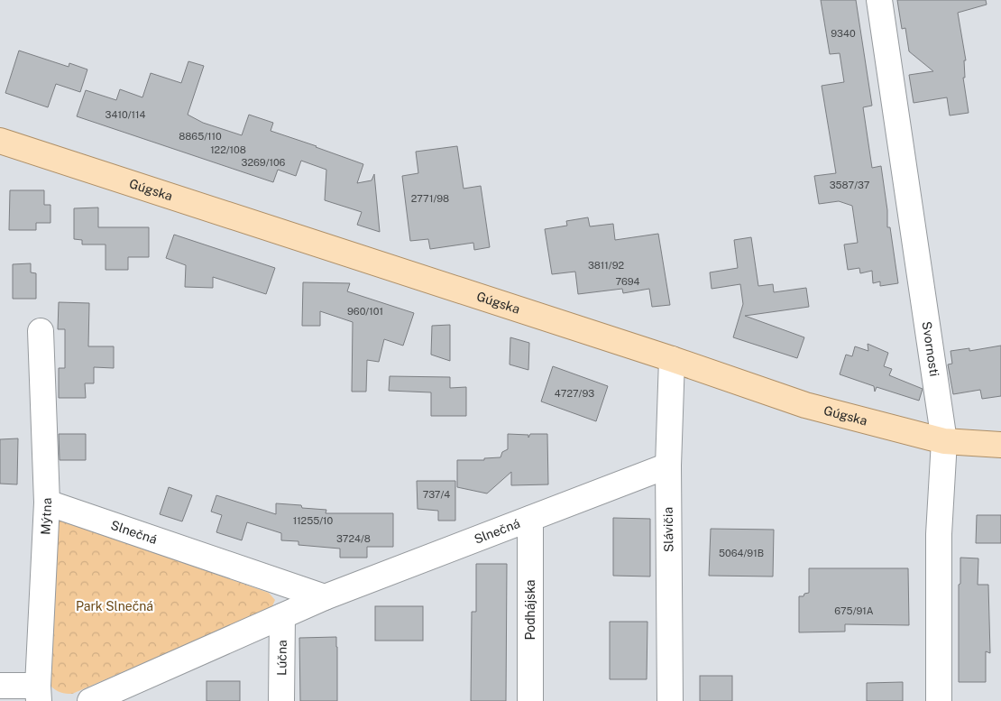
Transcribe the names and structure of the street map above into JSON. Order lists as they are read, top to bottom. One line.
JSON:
{"streets":{"main road":["Gúgska"],"street":["Svornosti","Mýtna","Slávičia","Slnečná","Podhájska","Lúčna"]},"crossings":[["Gúgska","Svornosti"],["Gúgska","Slávičia"],["Mýtna","Slnečná"],["Slávičia","Slnečná"],["Slnečná","Podhájska"],["Slnečná","Lúčna"]],"parks":["Park Slnečná"],"house_numbers":["9340","3410/114","8865/110","122/108","3269/106","3587/37","2771/98","3811/92","7694","960/101","4727/93","737/4","11255/10","3724/8","5064/91B","675/91A"]}
